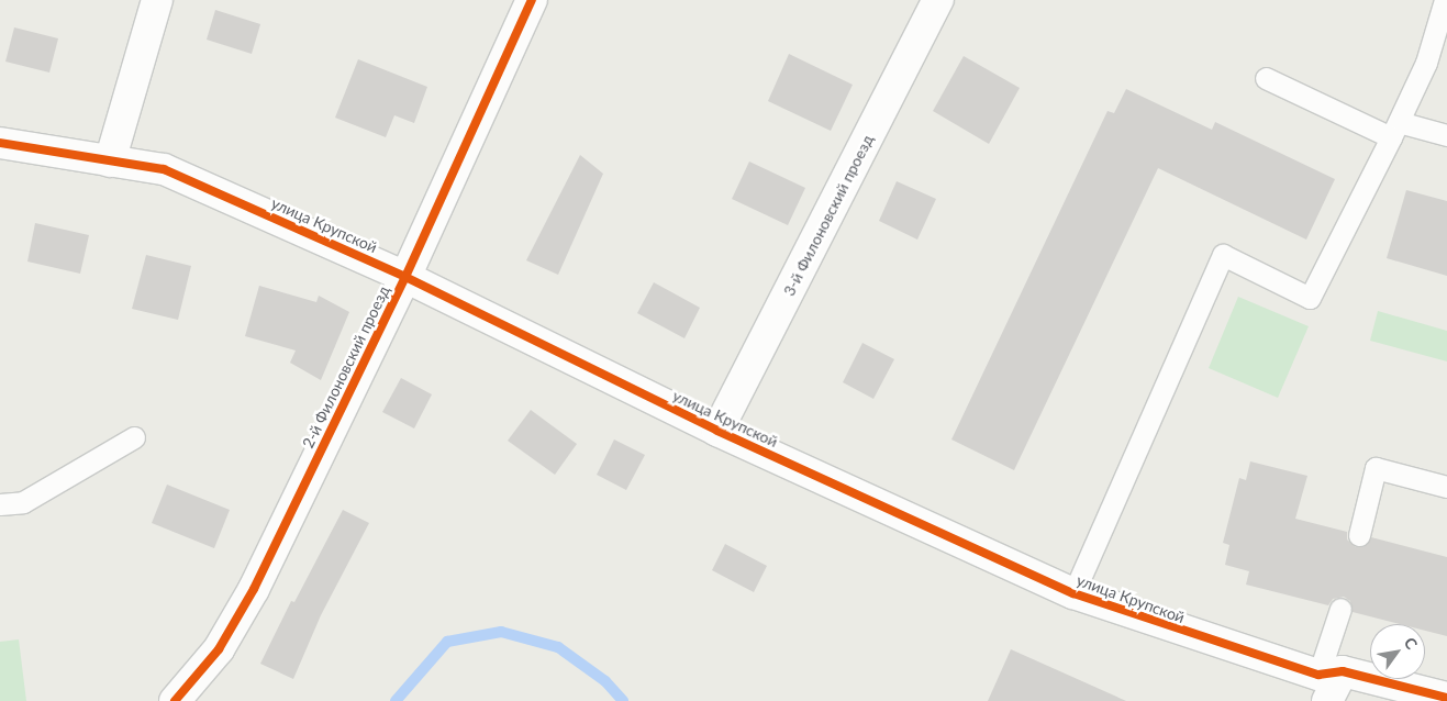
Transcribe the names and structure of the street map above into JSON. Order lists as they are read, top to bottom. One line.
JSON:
{"streets":{"street":["3-й Филоновский проезд","улица Крупской","2-й Филоновский проезд"]},"crossings":[["3-й Филоновский проезд","улица Крупской"],["улица Крупской","2-й Филоновский проезд"]],"north":"top right"}
